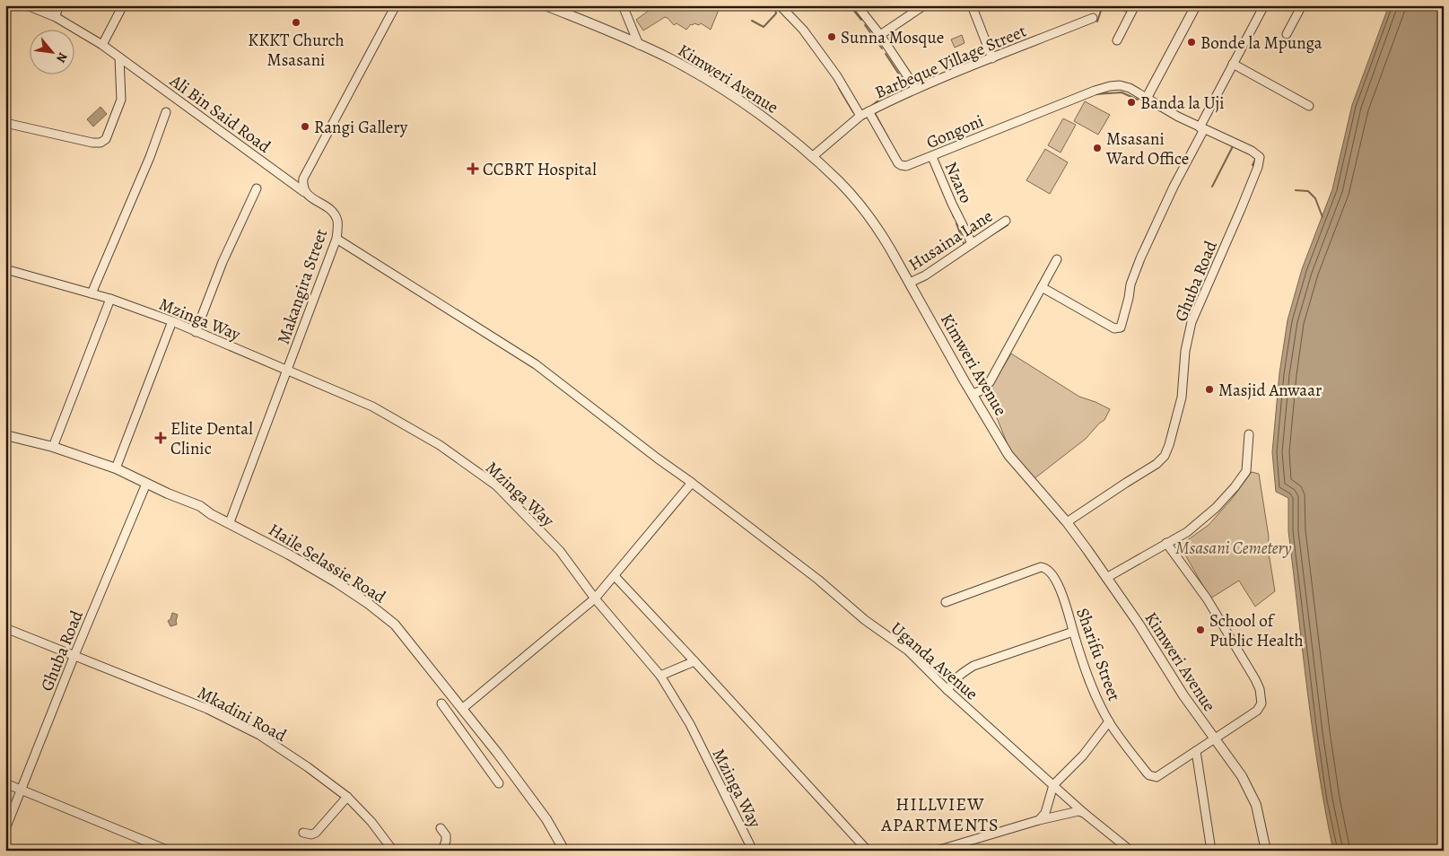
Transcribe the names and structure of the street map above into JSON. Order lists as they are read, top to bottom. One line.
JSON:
{"streets":{"street":["Barbeque Village Street","Kimweri Avenue","Ali Bin Said Road","Gongoni","Nzaro","Husaina Lane","Ghuba Road","Makangira Street","Mzinga Way","Haile Selassie Road","Sharifu Street","Uganda Avenue","Mkadini Road"]},"crossings":[["Barbeque Village Street","Gongoni"],["Kimweri Avenue","Husaina Lane"],["Kimweri Avenue","Ghuba Road"],["Kimweri Avenue","Sharifu Street"],["Ali Bin Said Road","Makangira Street"],["Ali Bin Said Road","Mzinga Way"],["Gongoni","Nzaro"],["Gongoni","Ghuba Road"],["Nzaro","Husaina Lane"],["Ghuba Road","Haile Selassie Road"],["Ghuba Road","Mkadini Road"],["Makangira Street","Mzinga Way"],["Makangira Street","Haile Selassie Road"],["Makangira Street","Uganda Avenue"]],"districts":["HILLVIEW APARTMENTS"],"parks":["Msasani Cemetery"],"places":{"other":["KKKT Church Msasani","Sunna Mosque","Bonde la Mpunga","Banda la Uji","Rangi Gallery","Msasani Ward Office","Masjid Anwaar","School of Public Health"],"health":["CCBRT Hospital","Elite Dental Clinic"]},"north":"bottom right"}
